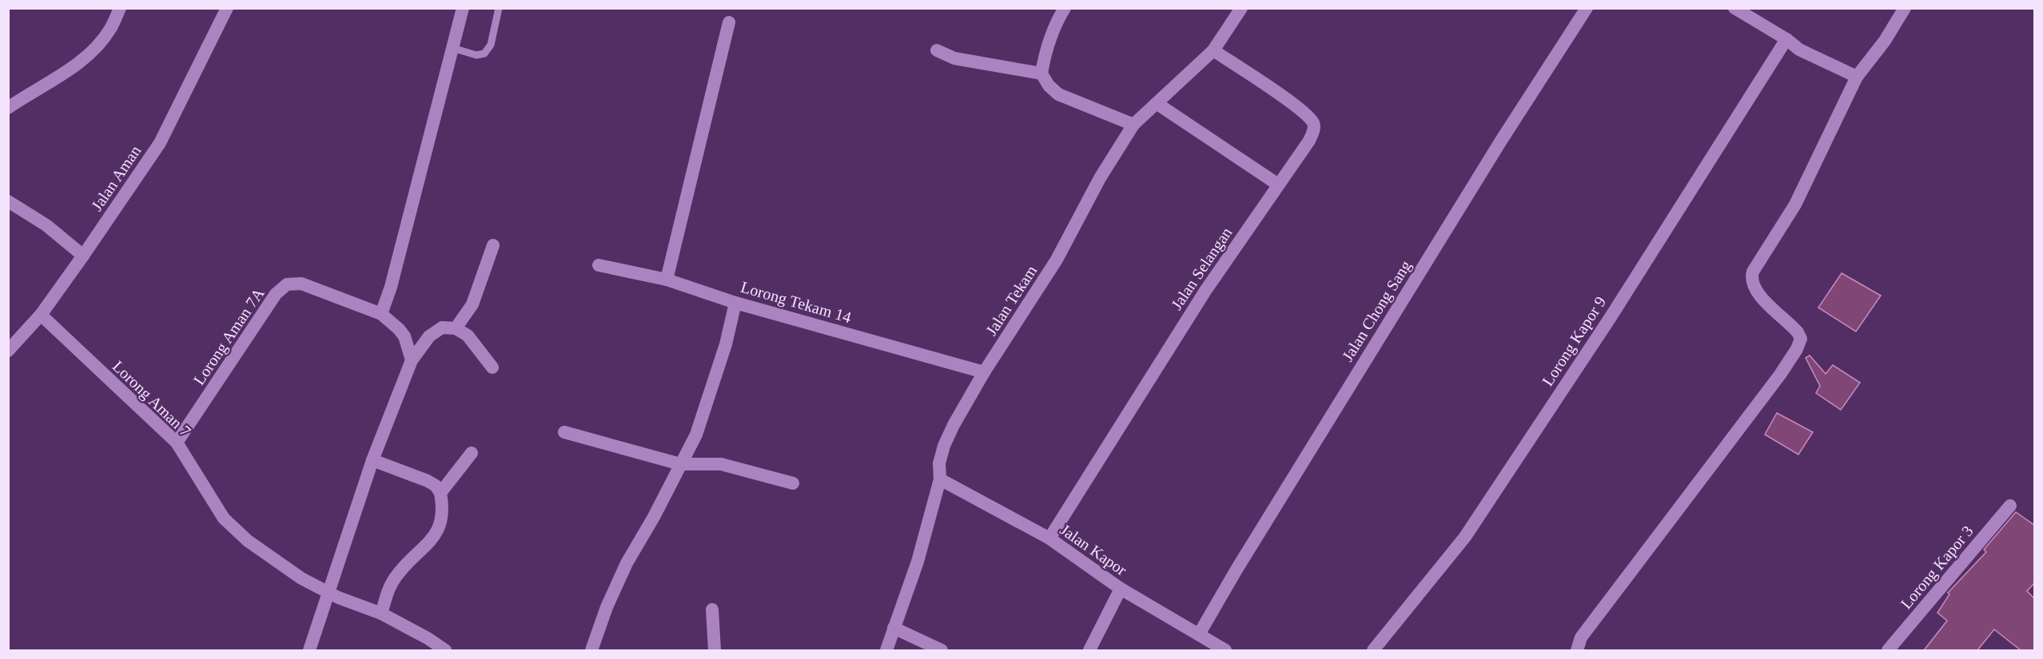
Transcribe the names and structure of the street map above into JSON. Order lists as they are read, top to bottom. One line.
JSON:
{"streets":{"street":["Jalan Aman","Jalan Selangan","Jalan Tekam","Lorong Tekam 14","Jalan Chong Sang","Lorong Aman 7A","Lorong Kapor 9","Lorong Aman 7","Jalan Kapor","Lorong Kapor 3"]},"crossings":[["Jalan Aman","Lorong Aman 7"],["Jalan Selangan","Jalan Tekam"],["Jalan Selangan","Jalan Kapor"],["Jalan Tekam","Lorong Tekam 14"],["Jalan Tekam","Jalan Kapor"],["Jalan Chong Sang","Jalan Kapor"],["Lorong Aman 7A","Lorong Aman 7"]]}
